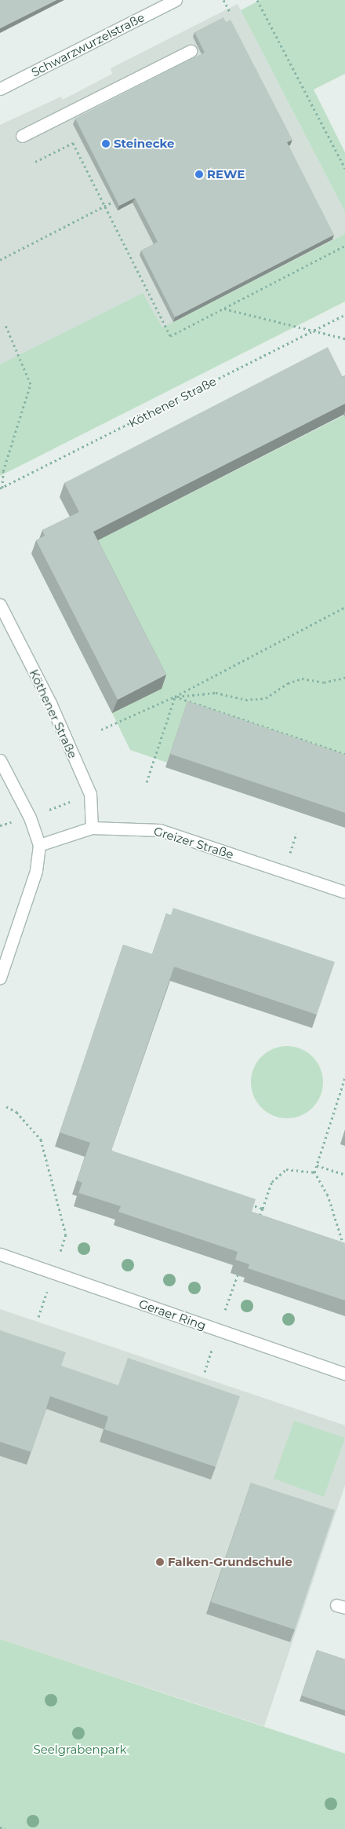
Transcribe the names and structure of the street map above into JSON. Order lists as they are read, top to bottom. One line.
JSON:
{"streets":{"street":["Schwarzwurzelstraße","Köthener Straße","Greizer Straße","Geraer Ring"]},"crossings":[["Köthener Straße","Greizer Straße"]],"parks":["Seelgrabenpark"],"places":["Steinecke","REWE","Falken-Grundschule"]}
